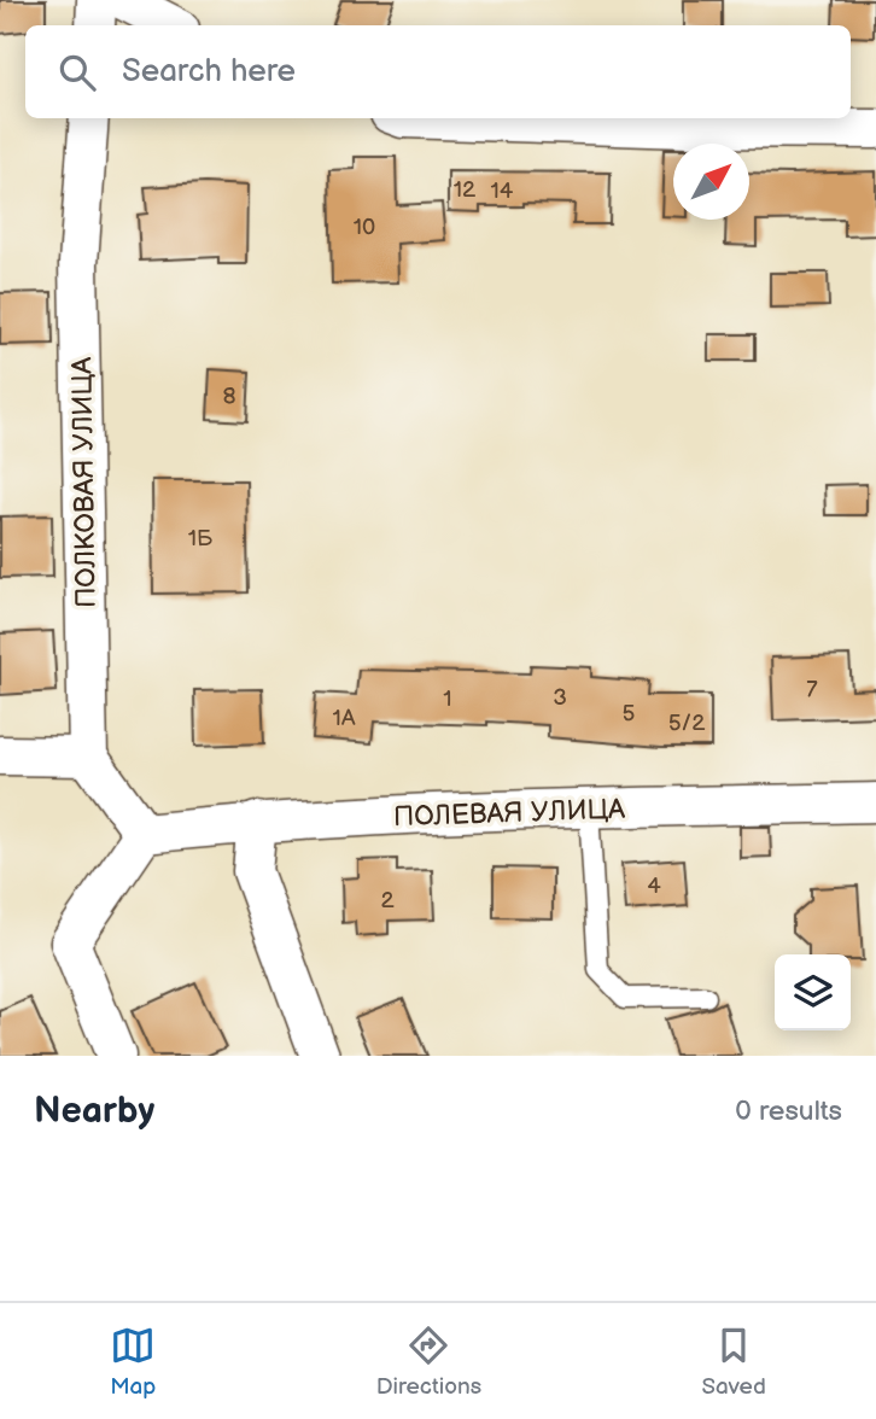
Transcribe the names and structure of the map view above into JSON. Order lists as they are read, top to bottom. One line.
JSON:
{"streets":{"street":["ПОЛКОВАЯ УЛИЦА","ПОЛЕВАЯ УЛИЦА"]},"house_numbers":["12","14","10","8","1Б","7","3","1","5","1А","5/2","4","2"],"north":"top right","page":{"search":"Search here","heading":["Nearby","0 results"],"nav":["Map","Directions","Saved"]}}
